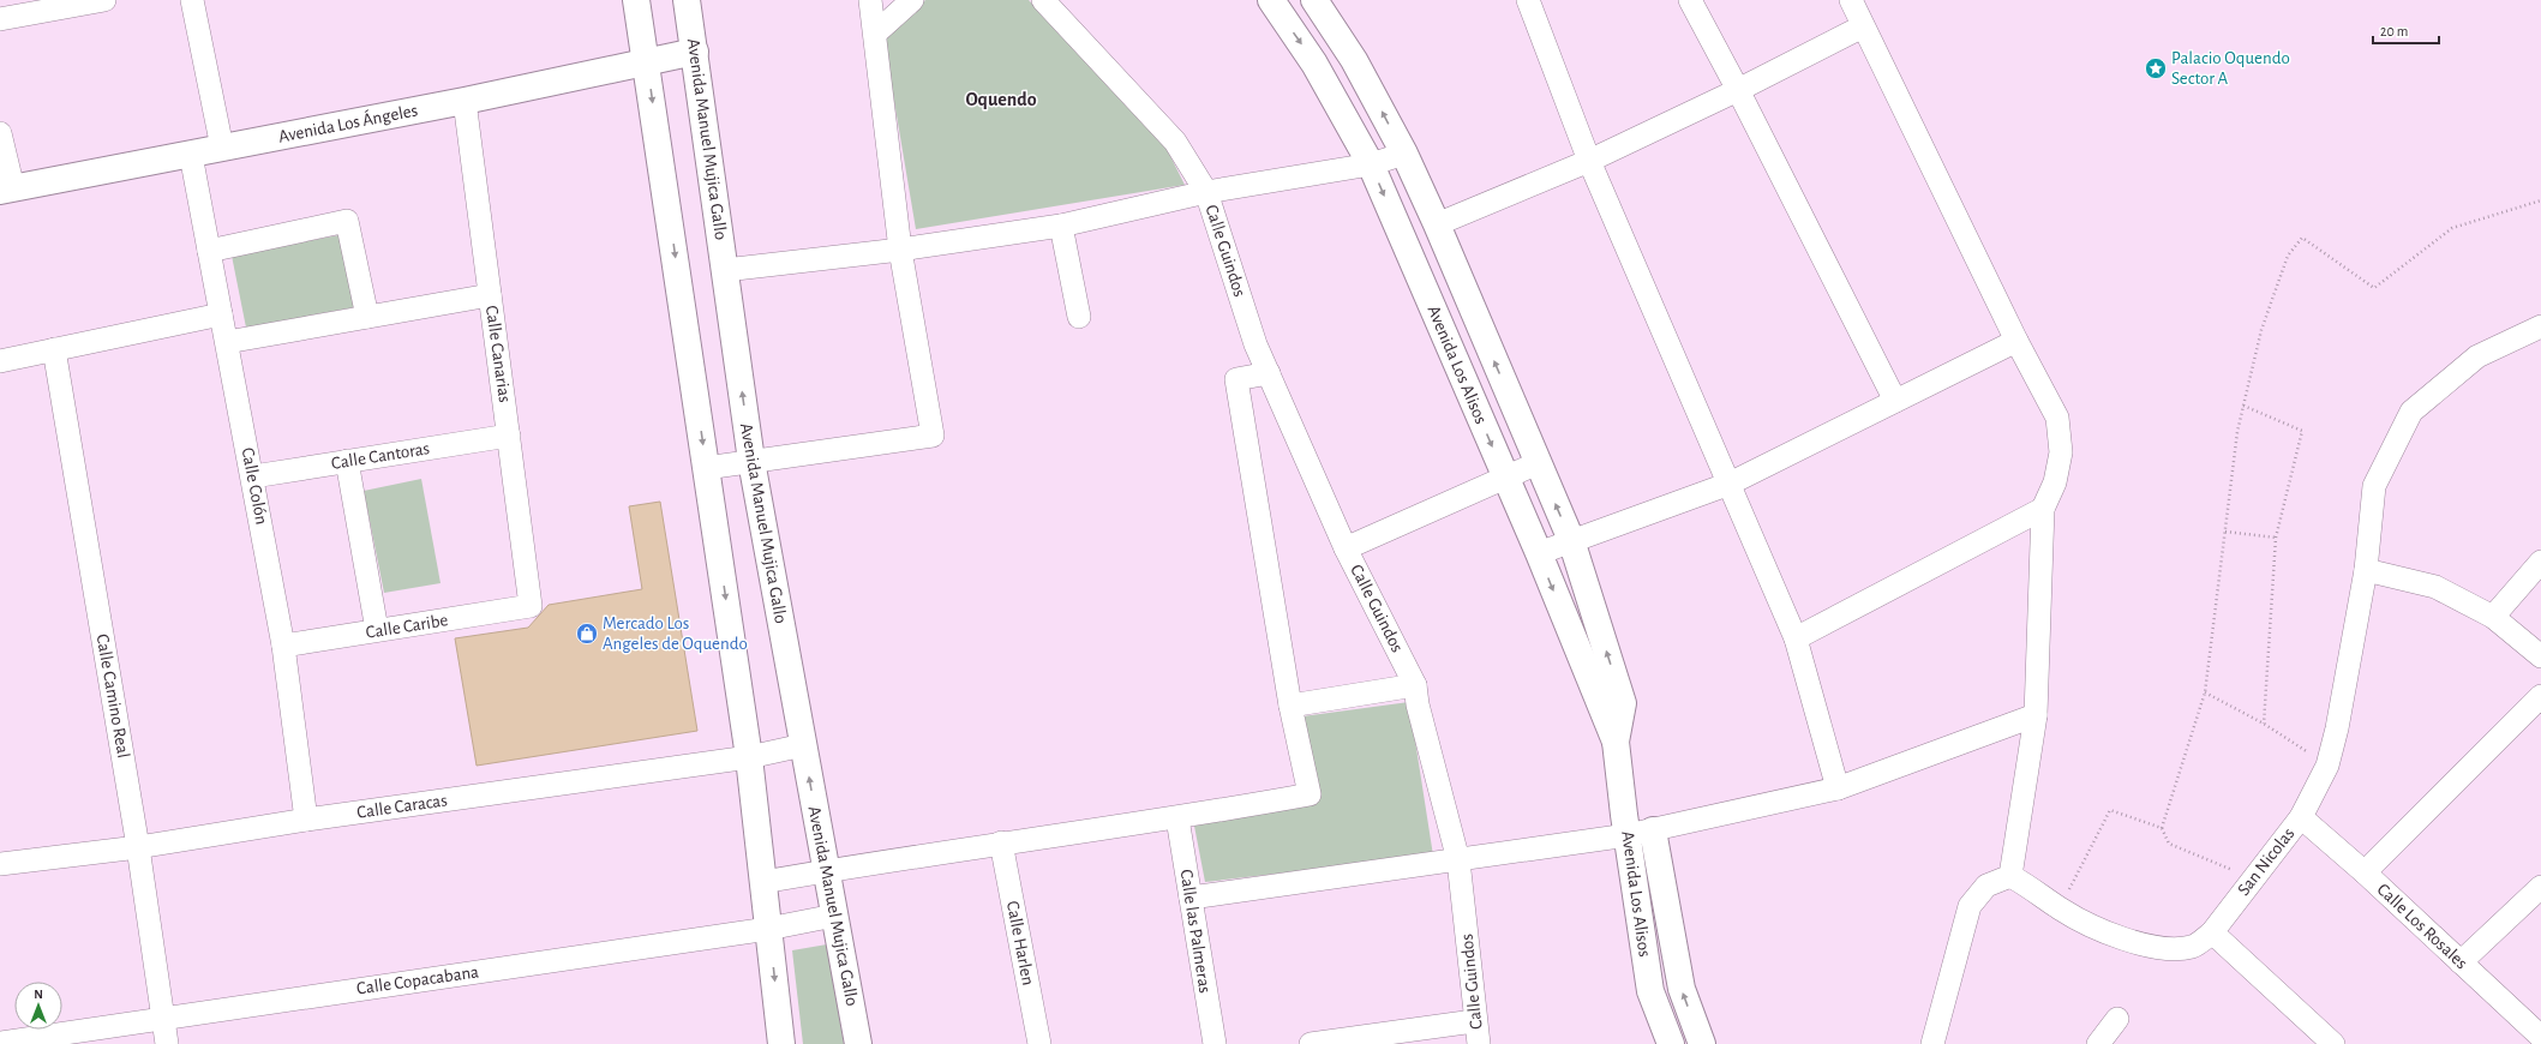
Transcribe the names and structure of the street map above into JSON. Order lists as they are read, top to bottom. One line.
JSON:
{"streets":{"street":["Avenida Los Ángeles","Avenida Manuel Mujica Gallo","Calle Guindos","Calle Canarias","Avenida Los Alisos","Calle Cantoras","Calle Colón","Calle Caribe","Calle Camino Real","Calle Caracas","San Nicolas","Calle Los Rosales","Calle las Palmeras","Calle Harlen","Calle Copacabana"]},"crossings":[["Avenida Los Ángeles","Avenida Manuel Mujica Gallo"],["Avenida Los Ángeles","Calle Canarias"],["Avenida Los Ángeles","Calle Colón"],["Avenida Manuel Mujica Gallo","Calle Caracas"],["Avenida Manuel Mujica Gallo","Calle Copacabana"],["Calle Canarias","Calle Cantoras"],["Calle Canarias","Calle Caribe"],["Calle Cantoras","Calle Colón"],["Calle Colón","Calle Caribe"],["Calle Colón","Calle Caracas"],["Calle Camino Real","Calle Caracas"],["Calle Camino Real","Calle Copacabana"],["San Nicolas","Calle Los Rosales"]],"districts":["Oquendo"],"places":{"place":["Palacio Oquendo Sector A"],"shop":["Mercado Los Angeles de Oquendo"]},"scale_bar":"20 m","north":"top"}
